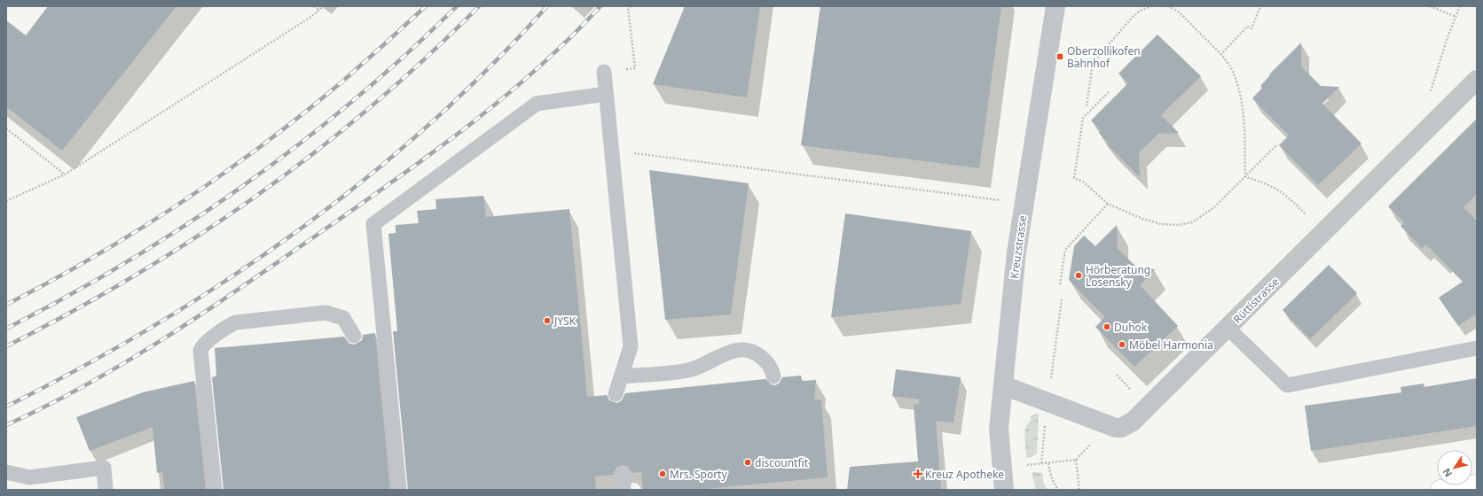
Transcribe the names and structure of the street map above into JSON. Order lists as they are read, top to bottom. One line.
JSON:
{"streets":{"street":["Kreuzstrasse","Rüttistrasse"]},"crossings":[["Kreuzstrasse","Rüttistrasse"]],"places":{"transit":["Oberzollikofen Bahnhof"],"other":["Hörberatung Losensky","JYSK","Duhok","Möbel Harmonia","discountfit","Mrs. Sporty"],"health":["Kreuz Apotheke"]},"north":"bottom left"}
